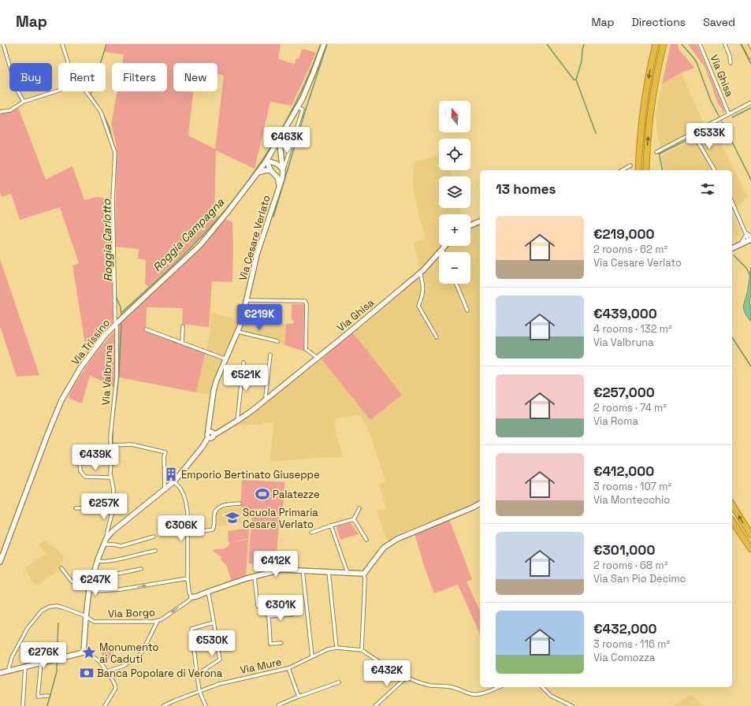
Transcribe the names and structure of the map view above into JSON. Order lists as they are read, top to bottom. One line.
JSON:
{"streets":{"street":["Via Ghisa","Via Cesare Verlato","Via Trissino","Via Valbruna","Via Borgo","Via Mure"]},"crossings":[["Via Ghisa","Via Cesare Verlato"],["Via Trissino","Via Valbruna"]],"water":["Roggia Campagna","Roggia Carlotto"],"places":{"building":["Emporio Bertinato Giuseppe"],"sports":["Palatezze"],"school or university":["Scuola Primaria Cesare Verlato"],"place":["Monumento ai Caduti"],"bank":["Banca Popolare di Verona"]},"north":"top","page":{"header":"Map","nav":["Map","Directions","Saved"],"chip":["Buy","Rent","Filters","New"],"map_buttons":["+","−"],"price":["€533K","€463K","€219K","€521K","€439K","€257K","€306K","€412K","€247K","€301K","€530K","€276K","€432K"],"heading":"13 homes","list":[{"name":"€219,000","note":"2 rooms · 62 m² · Via Cesare Verlato"},{"name":"€439,000","note":"4 rooms · 132 m² · Via Valbruna"},{"name":"€257,000","note":"2 rooms · 74 m² · Via Roma"},{"name":"€412,000","note":"3 rooms · 107 m² · Via Montecchio"},{"name":"€301,000","note":"2 rooms · 68 m² · Via San Pio Decimo"},{"name":"€432,000","note":"3 rooms · 116 m² · Via Comozza"}]}}
